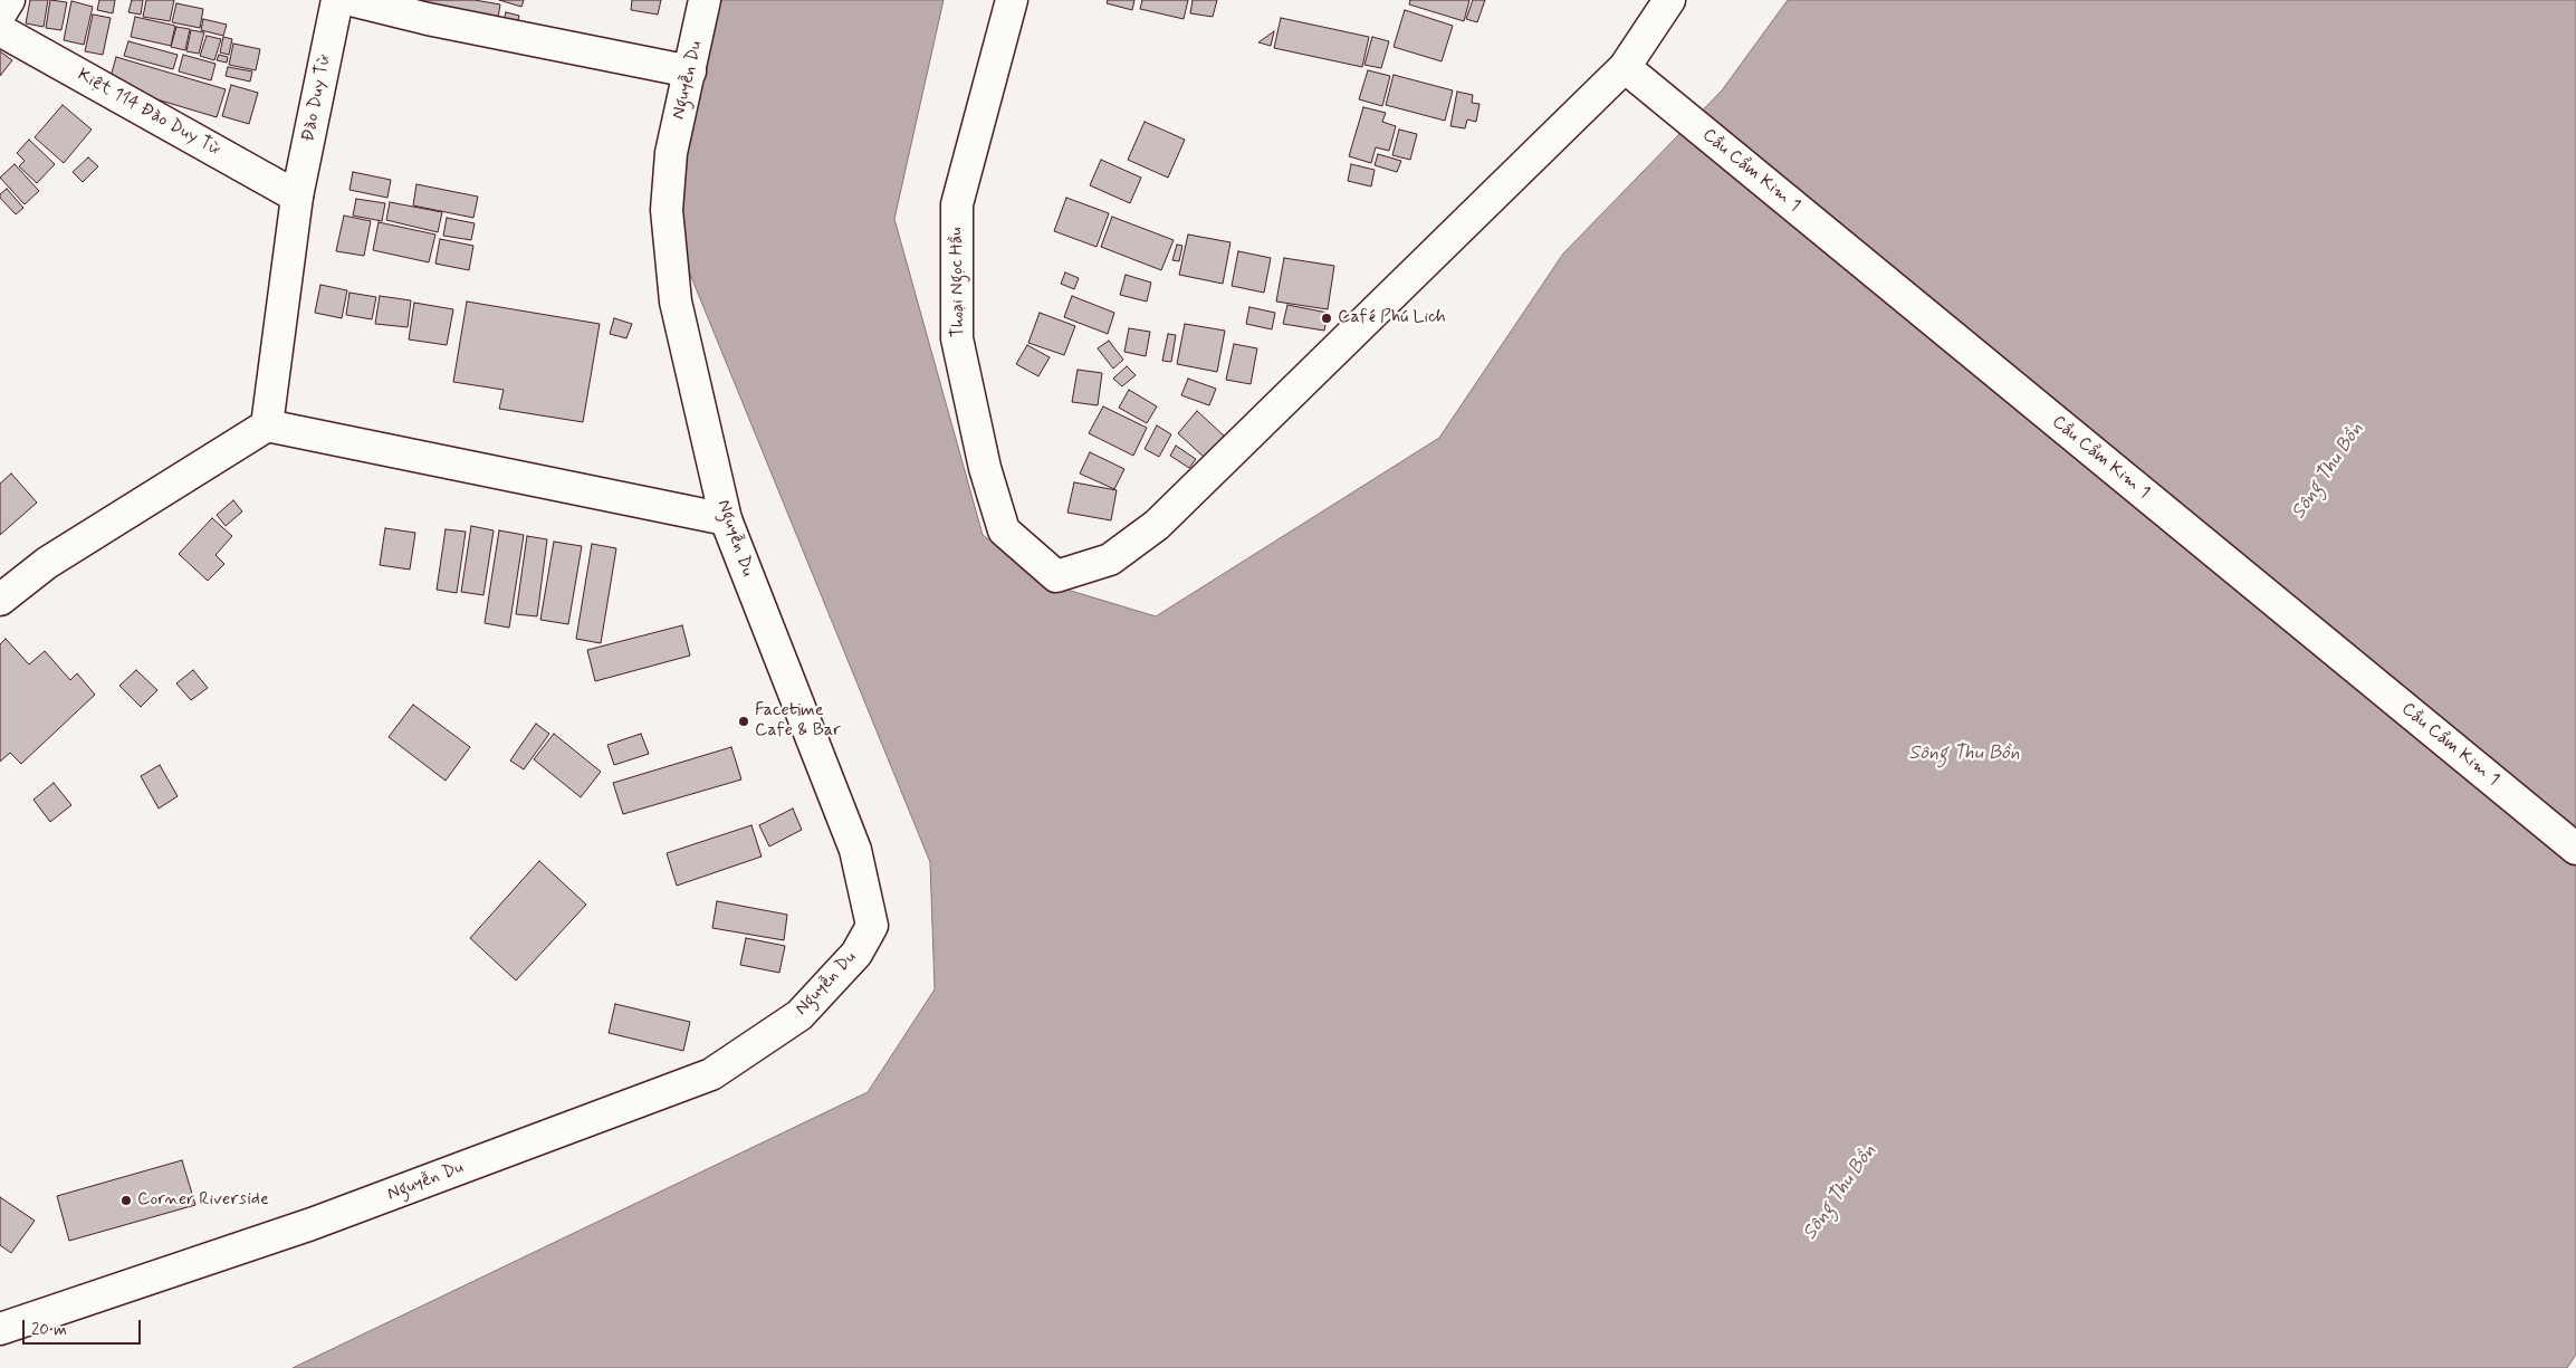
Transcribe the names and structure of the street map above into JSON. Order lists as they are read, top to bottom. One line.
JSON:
{"streets":{"street":["Nguyễn Du","Đào Duy Từ","Kiệt 114 Đào Duy Từ","Cầu Cẩm Kim 1","Thoại Ngọc Hầu"]},"crossings":[["Đào Duy Từ","Kiệt 114 Đào Duy Từ"],["Cầu Cẩm Kim 1","Thoại Ngọc Hầu"]],"water":["Sông Thu Bồn"],"places":["Café Phú Lich","Facetime Cafe & Bar","Corner Riverside"],"scale_bar":"20 m"}
